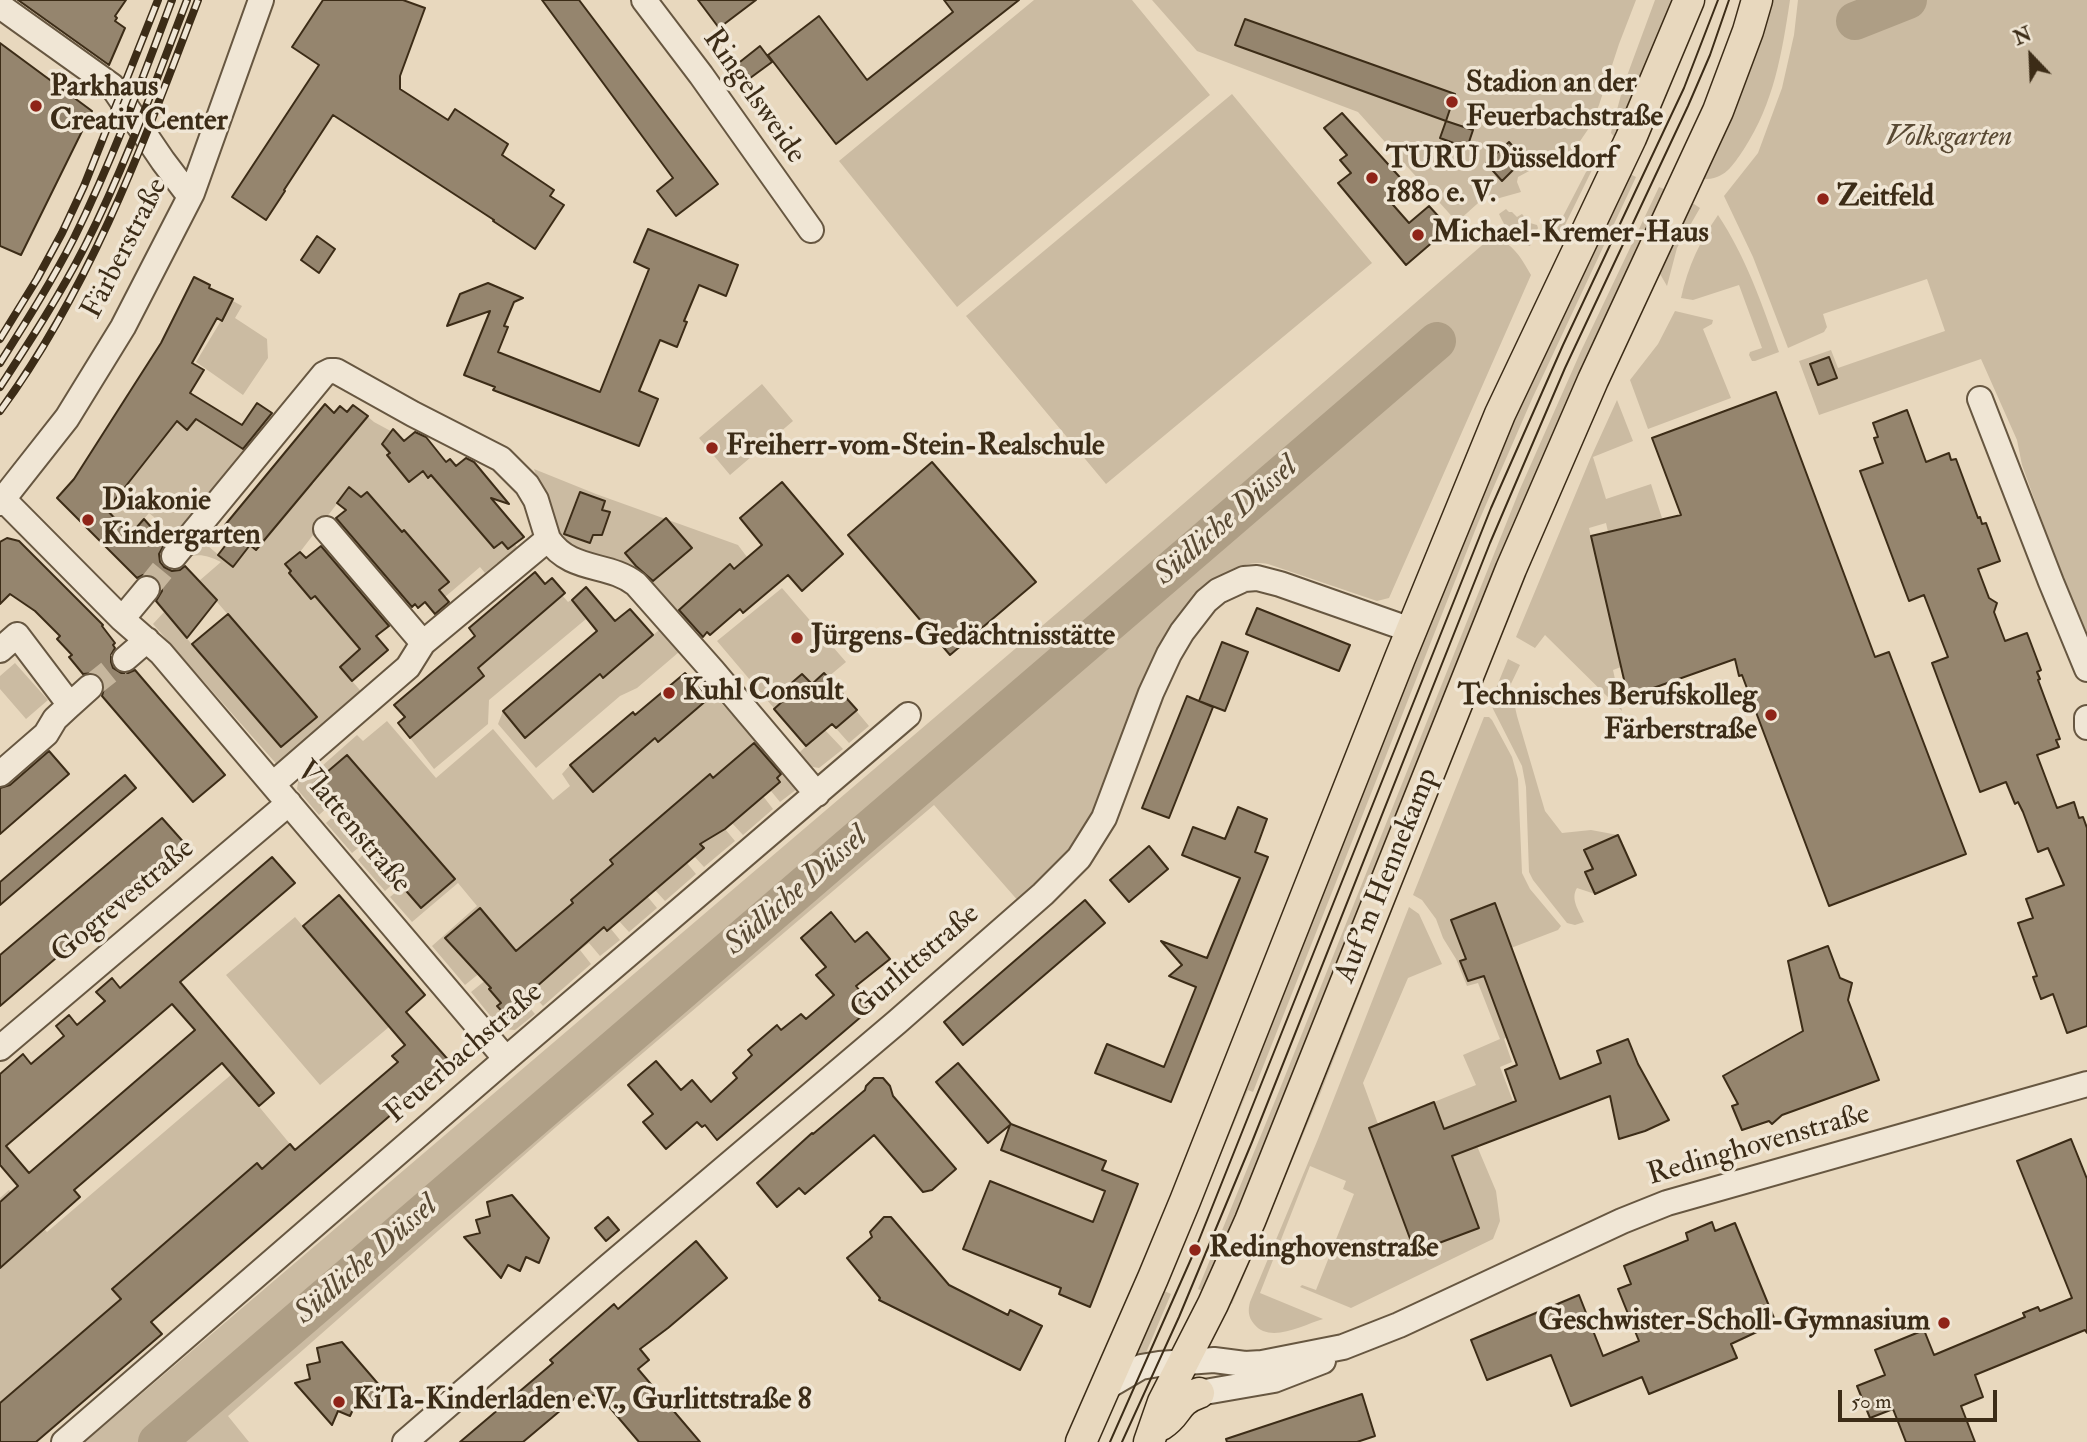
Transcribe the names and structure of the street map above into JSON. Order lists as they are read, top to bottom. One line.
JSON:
{"streets":{"main road":["Auf'm Hennekamp"],"street":["Ringelsweide","Färberstraße","Vlattenstraße","Gogrevestraße","Gurlittstraße","Feuerbachstraße","Redinghovenstraße"]},"crossings":[["Färberstraße","Vlattenstraße"],["Vlattenstraße","Gogrevestraße"],["Vlattenstraße","Feuerbachstraße"],["Auf'm Hennekamp","Redinghovenstraße"]],"water":["Südliche Düssel"],"parks":["Volksgarten"],"places":["Stadion an der Feuerbachstraße","Parkhaus Creativ Center","TURU Düsseldorf 1880 e. V.","Zeitfeld","Michael-Kremer-Haus","Freiherr-vom-Stein-Realschule","Diakonie Kindergarten","Jürgens-Gedächtnisstätte","Kuhl Consult","Technisches Berufskolleg Färberstraße","Redinghovenstraße","Geschwister-Scholl-Gymnasium","KiTa-Kinderladen e.V., Gurlittstraße 8"],"scale_bar":"50 m","north":"top left"}
